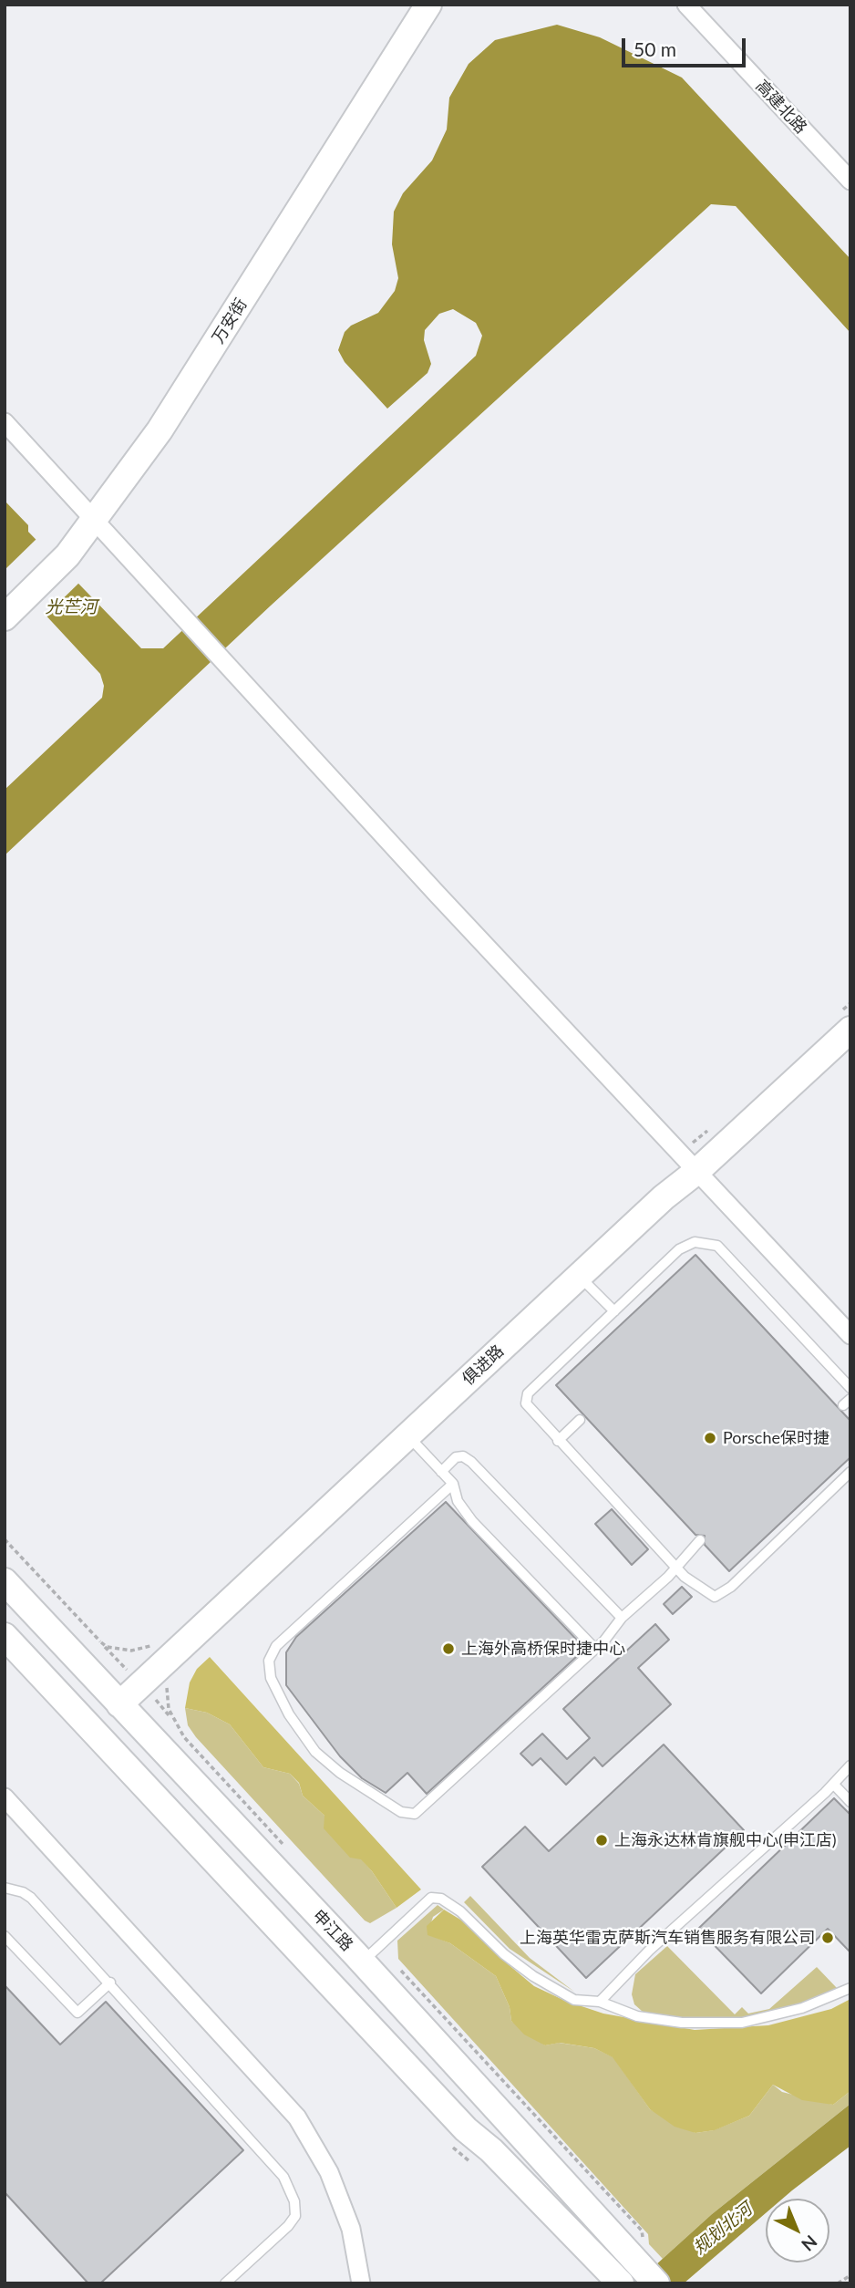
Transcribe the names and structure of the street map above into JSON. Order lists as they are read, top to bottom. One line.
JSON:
{"streets":{"main road":["万安街","俱进路","申江路"],"street":["高建北路"]},"crossings":[["俱进路","申江路"]],"water":["光芒河","规划北河"],"places":["Porsche保时捷","上海外高桥保时捷中心","上海永达林肯旗舰中心(申江店)","上海英华雷克萨斯汽车销售服务有限公司"],"scale_bar":"50 m","north":"bottom right"}
